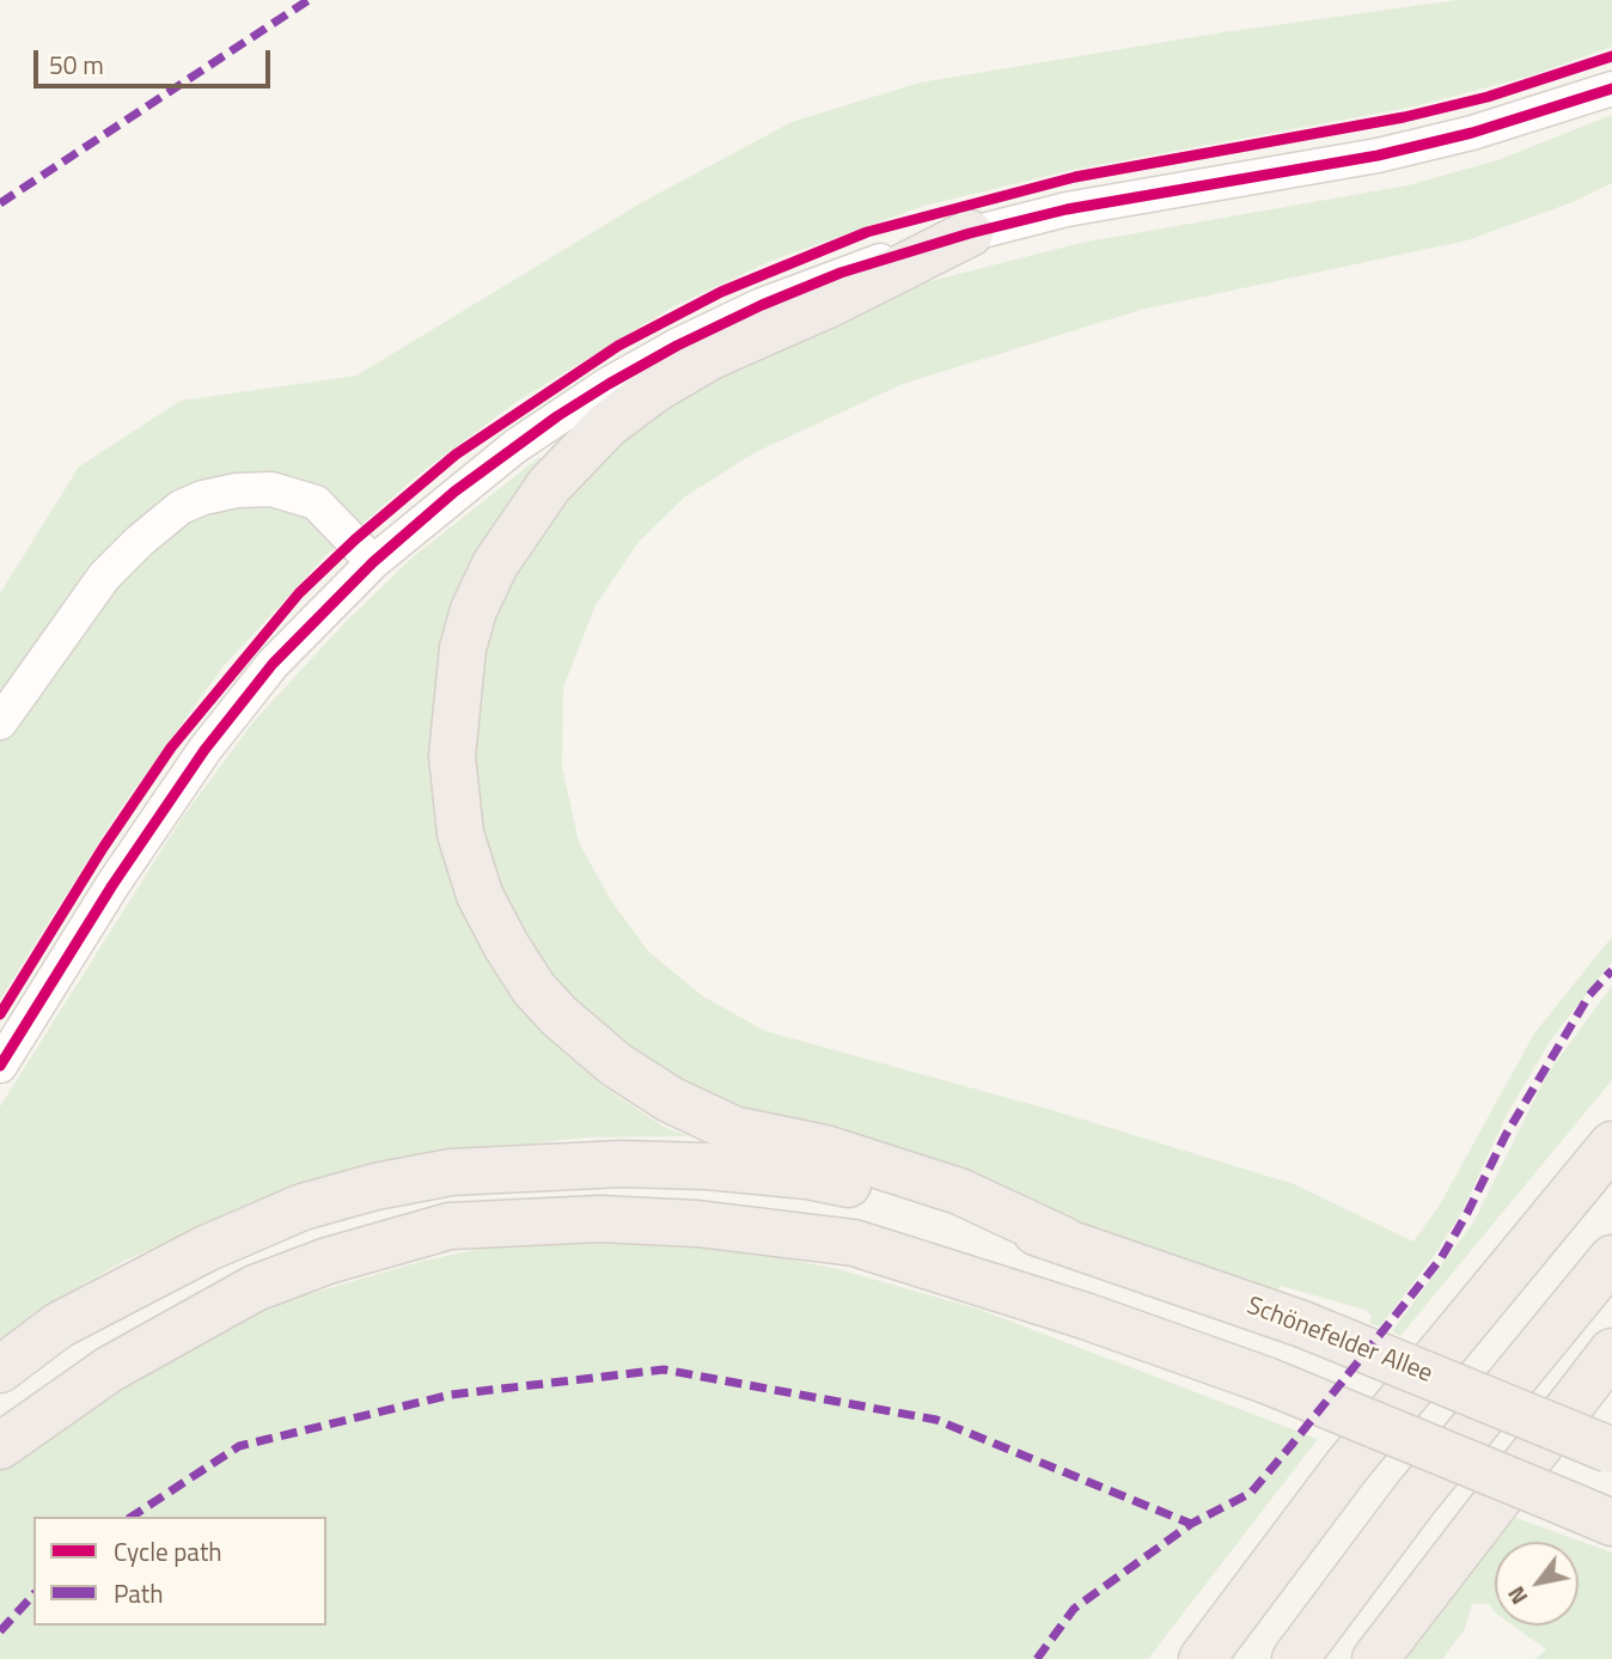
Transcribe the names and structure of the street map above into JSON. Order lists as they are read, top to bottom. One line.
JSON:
{"streets":{"highway":["Schönefelder Allee"]},"legend":["Cycle path","Path"],"scale_bar":"50 m","north":"bottom left"}
